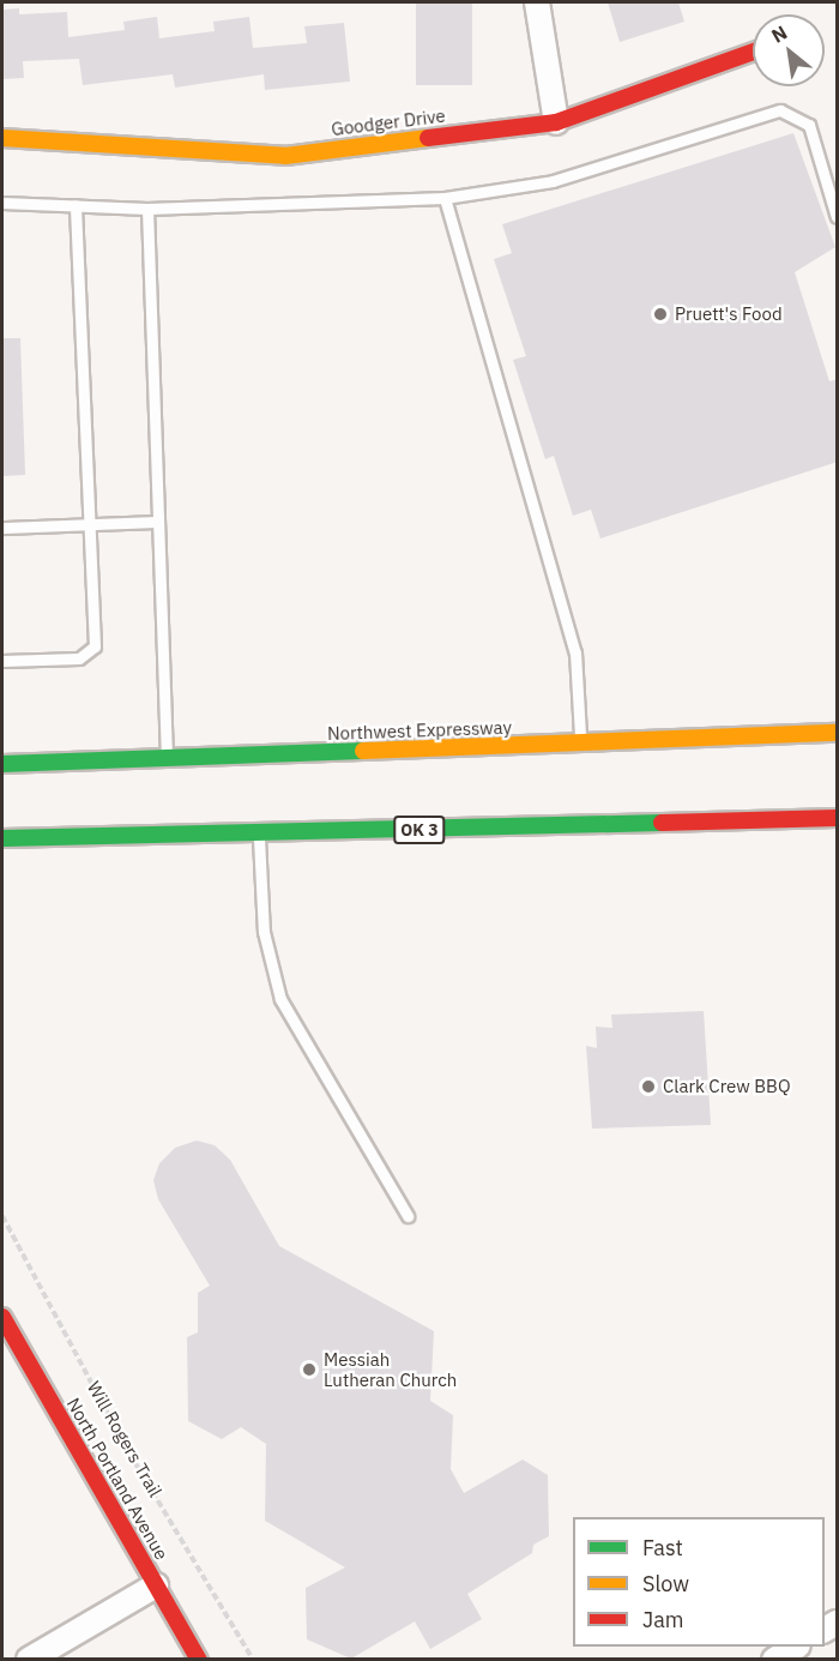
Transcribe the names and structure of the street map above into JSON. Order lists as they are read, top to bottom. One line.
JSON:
{"streets":{"main road":["Goodger Drive","Northwest Expressway","OK 3","North Portland Avenue"],"path":["Will Rogers Trail"]},"places":["Pruett's Food","Clark Crew BBQ","Messiah Lutheran Church"],"legend":["Fast","Slow","Jam"],"north":"top left"}
